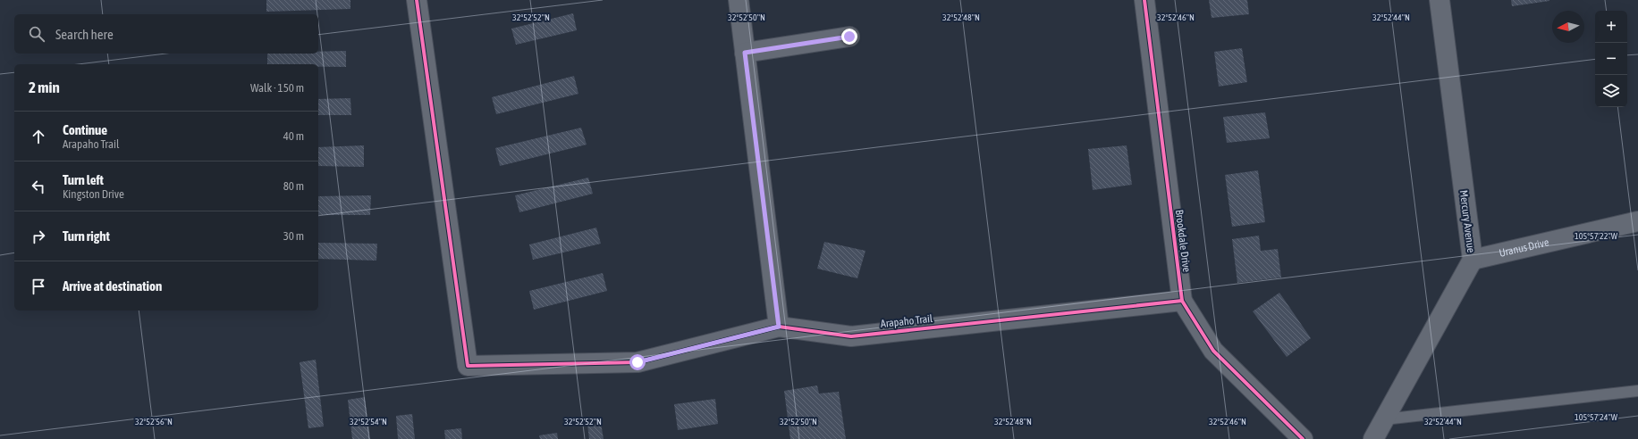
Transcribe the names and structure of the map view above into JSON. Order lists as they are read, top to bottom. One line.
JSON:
{"streets":{"street":["Mercury Avenue","Brookdale Drive","Uranus Drive","Arapaho Trail"]},"crossings":[["Mercury Avenue","Uranus Drive"],["Brookdale Drive","Arapaho Trail"]],"north":"left","page":{"map_buttons":["+","−"],"search":"Search here","heading":["2 min","Walk · 150 m"],"list":[["Continue","Arapaho Trail","40 m"],["Turn left","Kingston Drive","80 m"],["Turn right","30 m"],"Arrive at destination"]},"coordinates":["32°52'52\"N","32°52'50\"N","32°52'48\"N","32°52'46\"N","32°52'44\"N","105°57'22\"W","105°57'24\"W","32°52'56\"N","32°52'54\"N"]}
